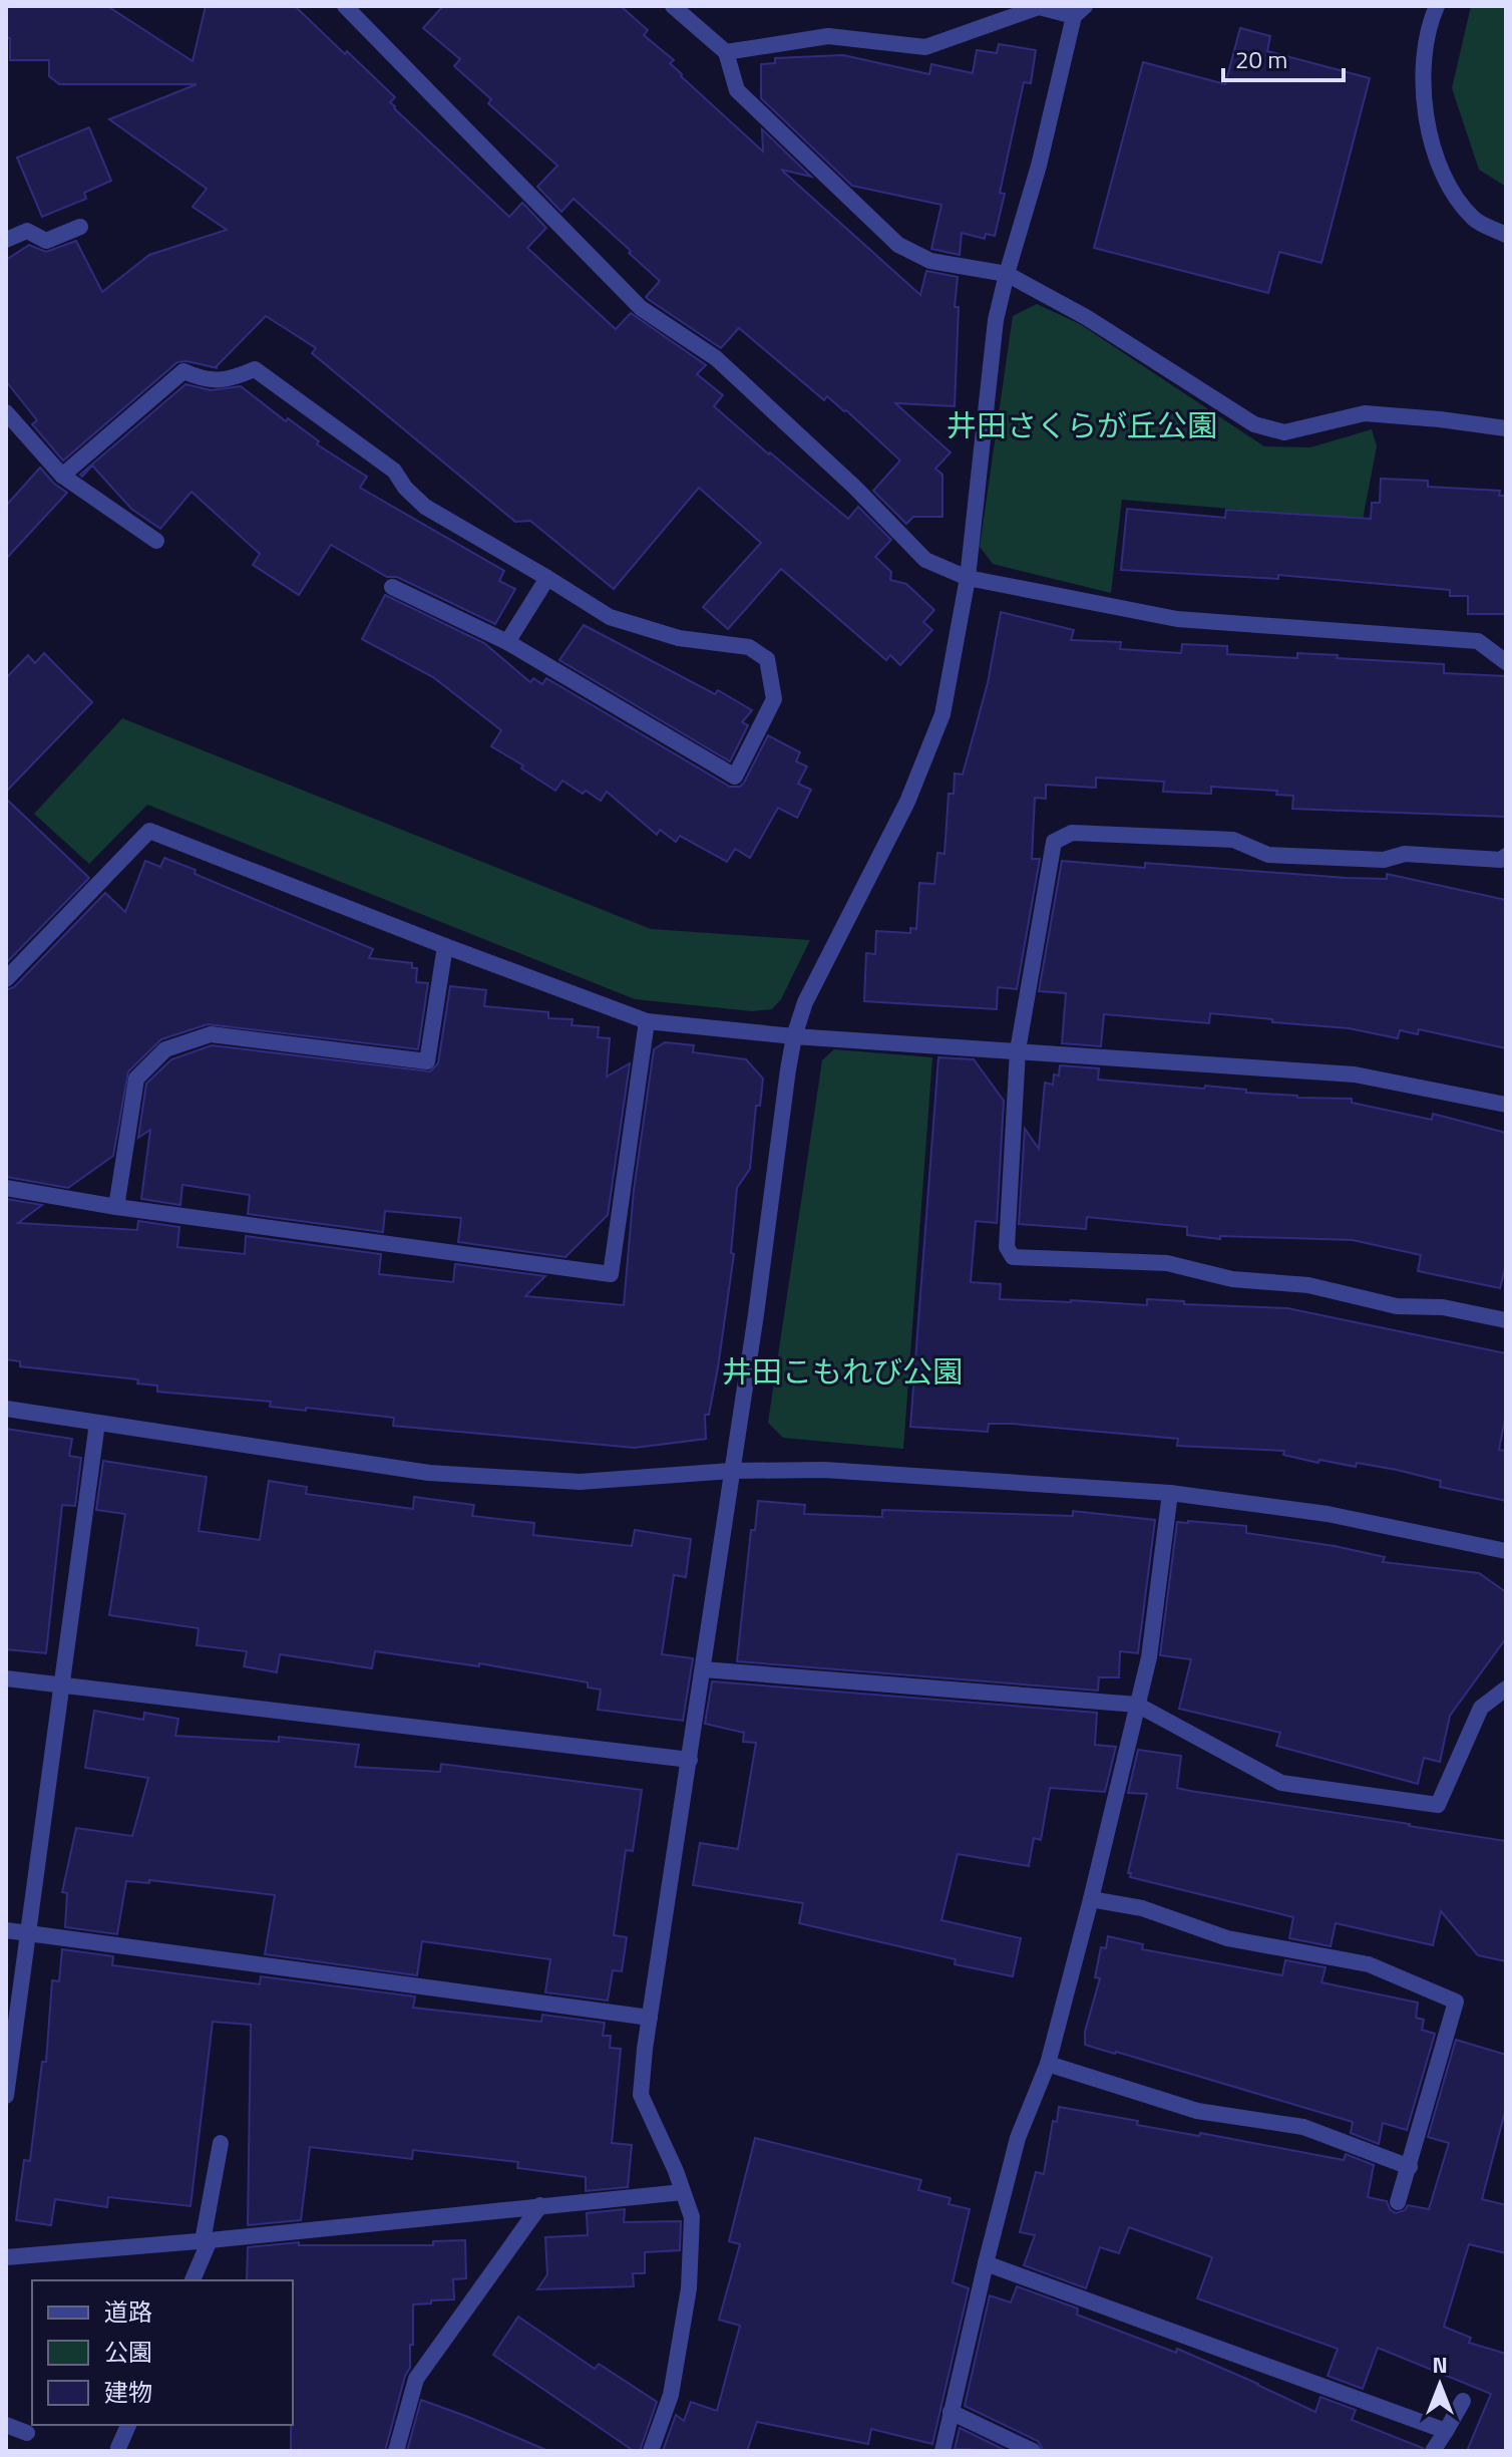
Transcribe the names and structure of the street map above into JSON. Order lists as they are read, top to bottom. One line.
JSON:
{"parks":["井田さくらが丘公園","井田こもれび公園"],"legend":["道路","公園","建物"],"scale_bar":"20 m","north":"top"}
